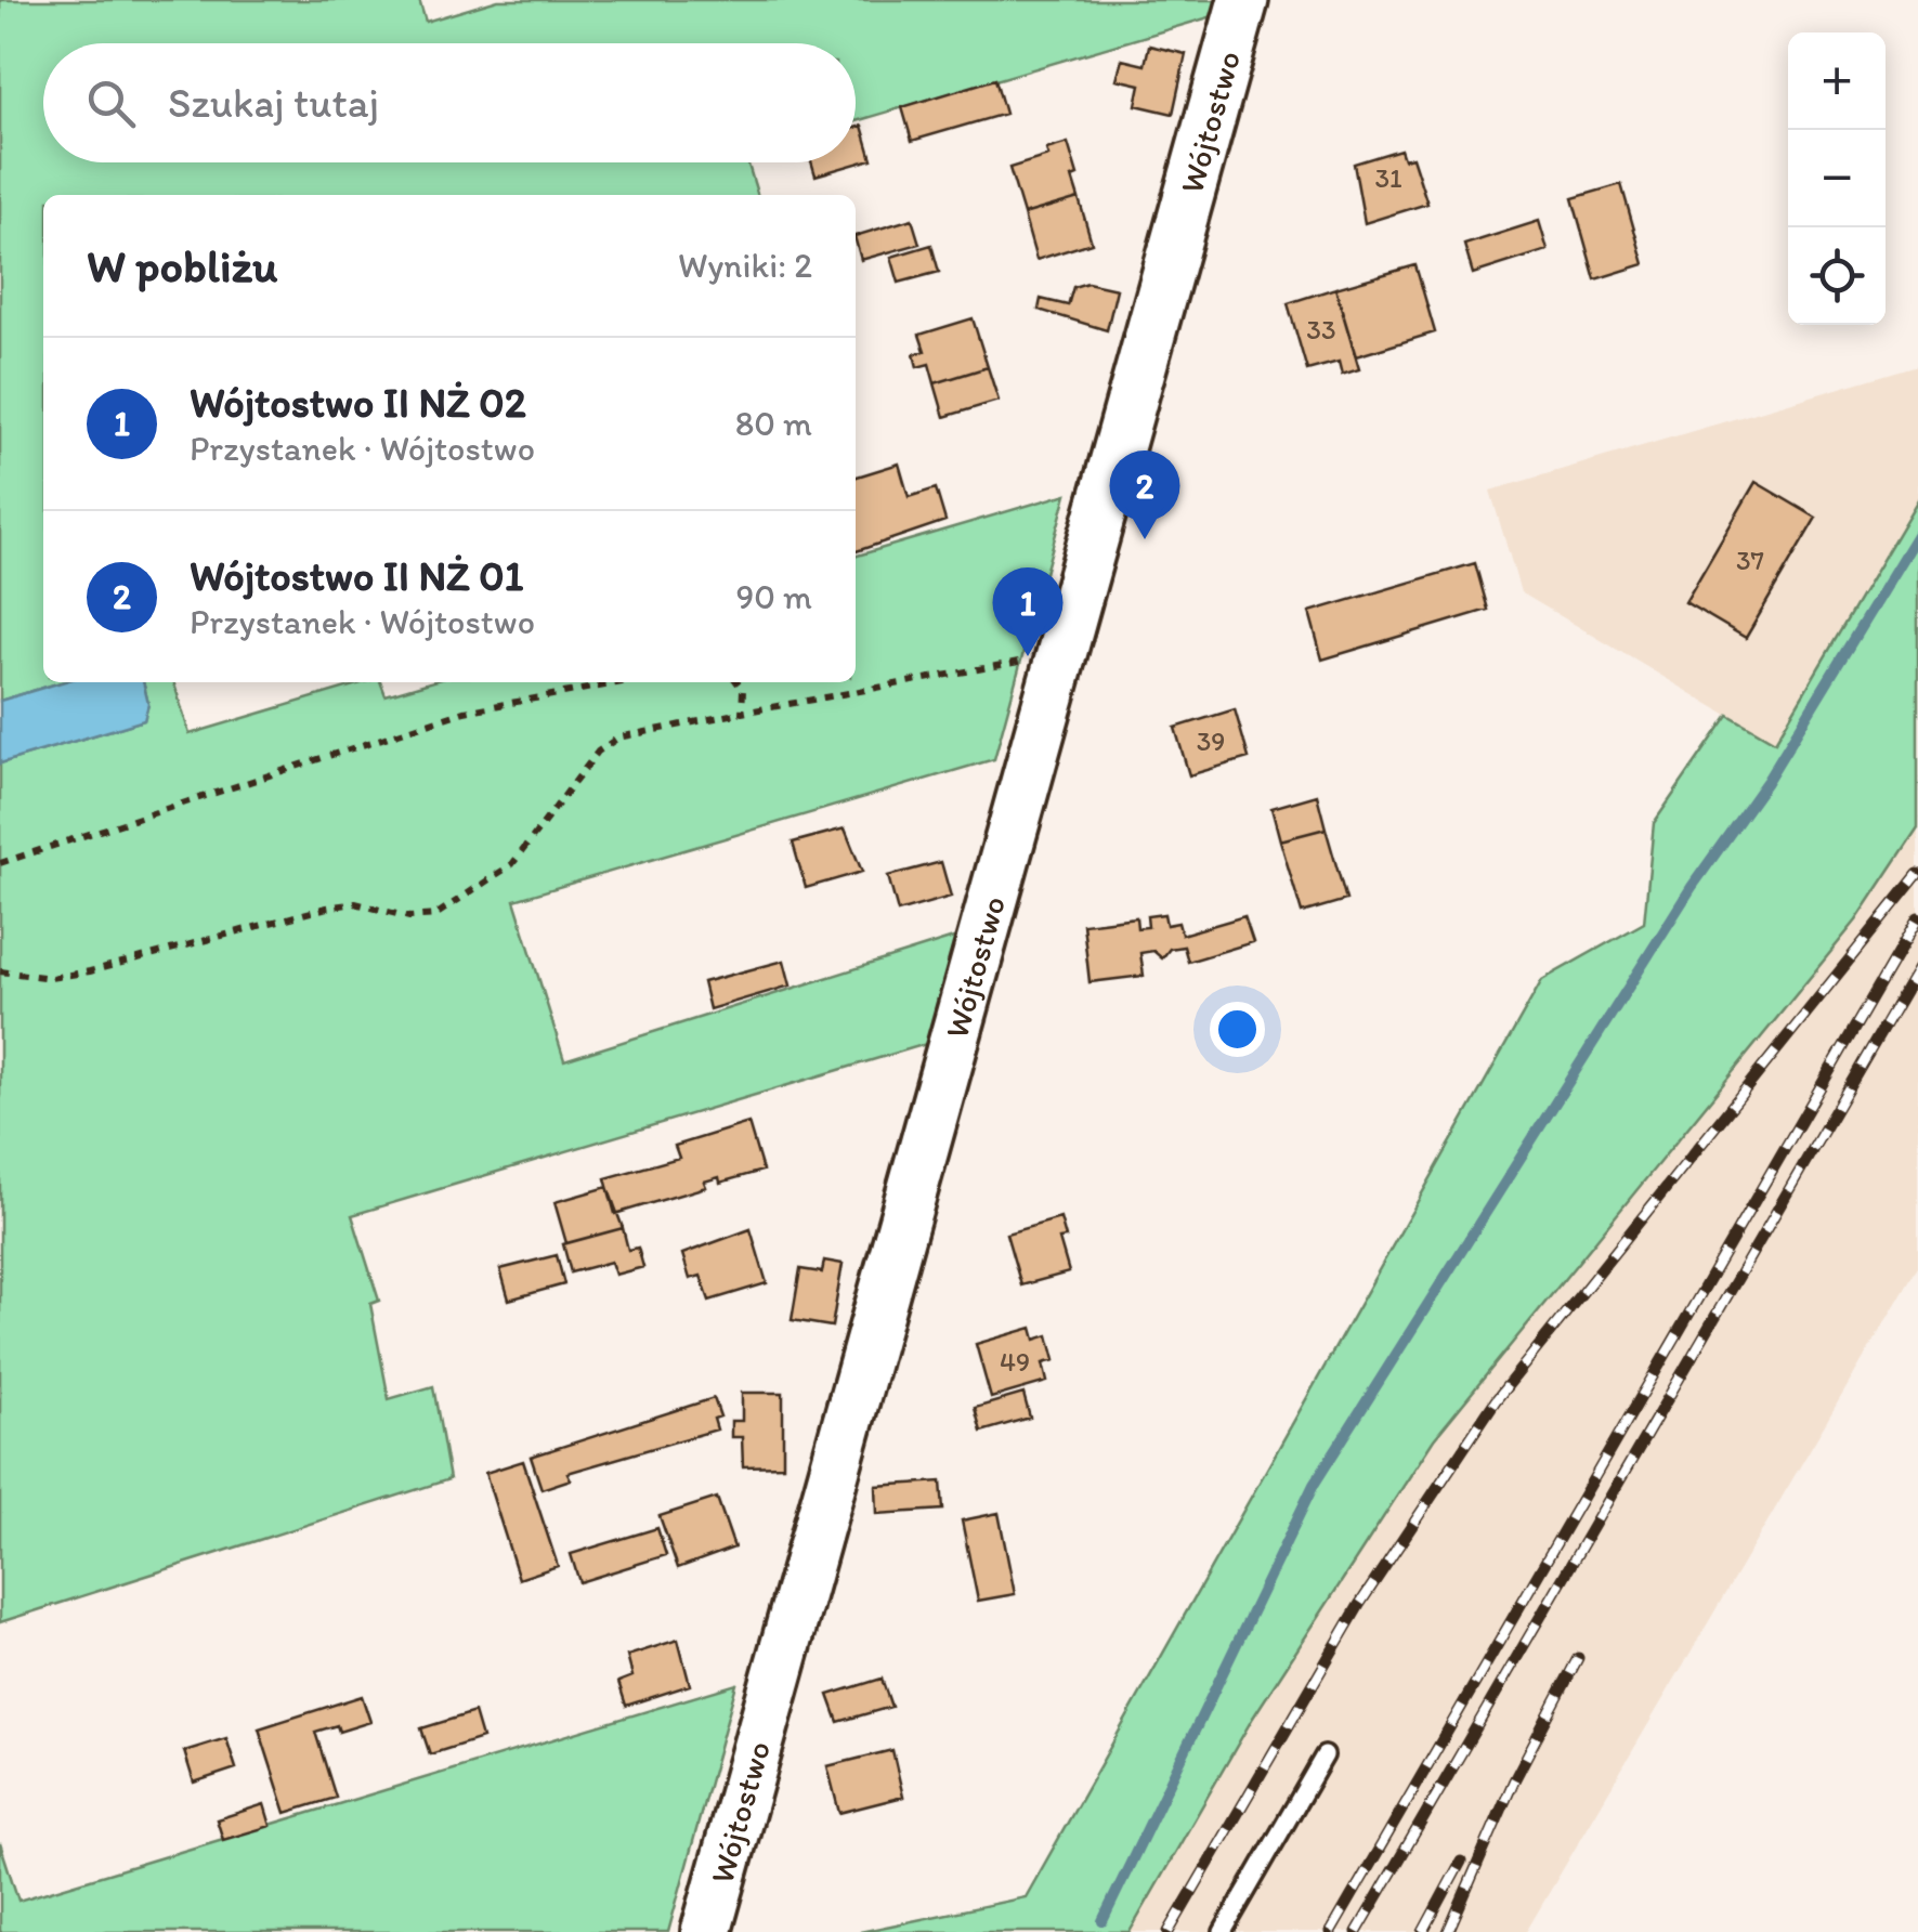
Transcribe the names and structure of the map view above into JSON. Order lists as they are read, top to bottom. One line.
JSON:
{"streets":{"street":["Wójtostwo"]},"house_numbers":["31","33","37","39","49"],"page":{"map_buttons":["+","−"],"search":"Szukaj tutaj","heading":["W pobliżu","Wyniki: 2"],"list":[{"mark":"1","name":"Wójtostwo II NŻ 02","note":"Przystanek · Wójtostwo","value":"80 m"},{"mark":"2","name":"Wójtostwo II NŻ 01","note":"Przystanek · Wójtostwo","value":"90 m"}],"pins":["2","1"]}}
